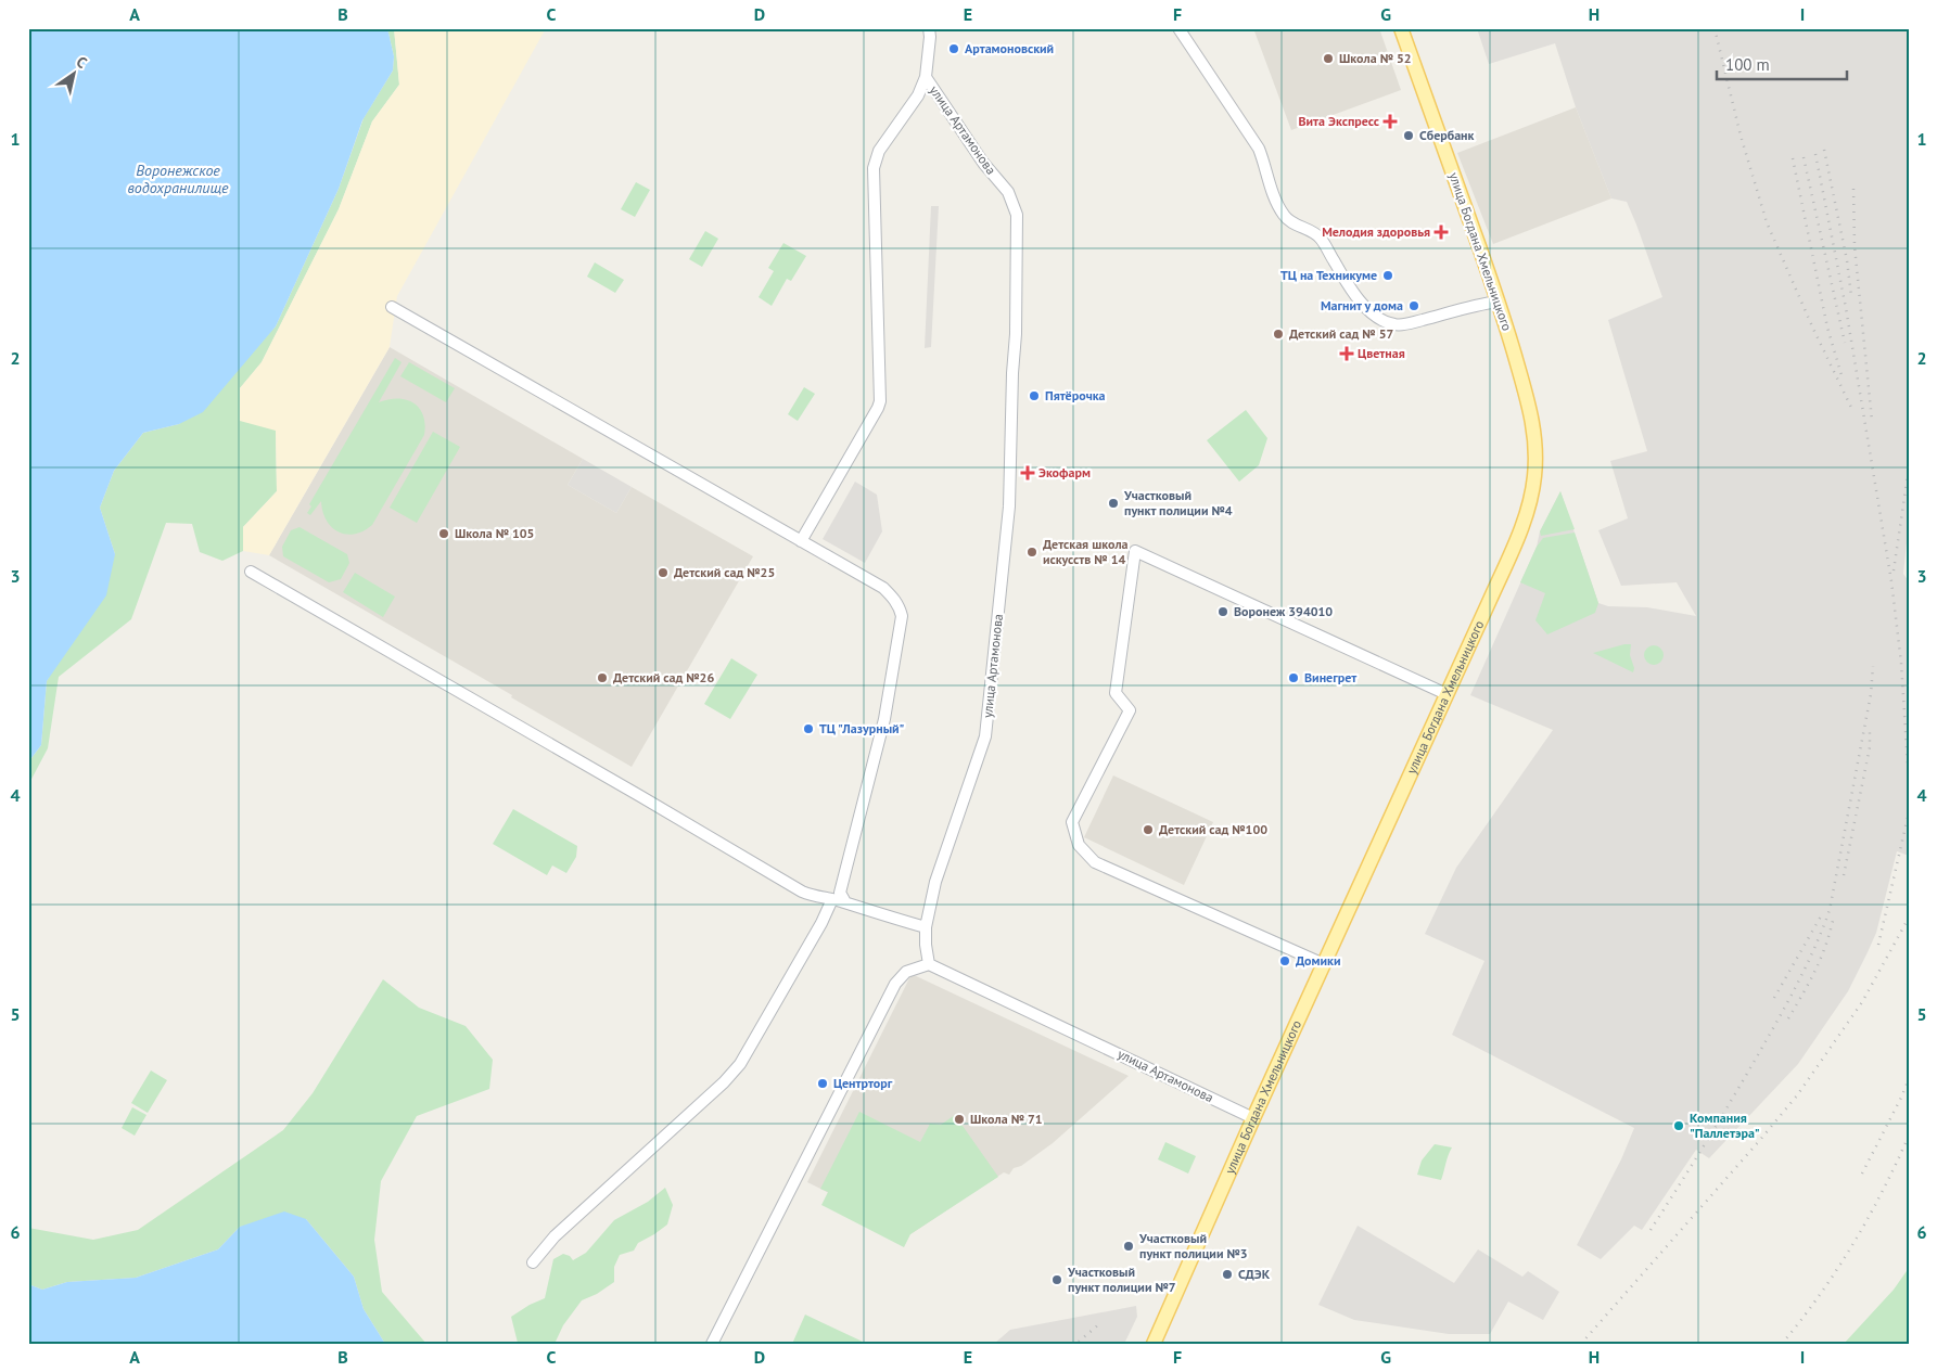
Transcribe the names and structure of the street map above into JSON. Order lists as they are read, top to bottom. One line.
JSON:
{"streets":{"main road":["улица Богдана Хмельницкого"],"street":["улица Артамонова"]},"crossings":[["улица Артамонова","улица Богдана Хмельницкого"]],"water":["Воронежское водохранилище"],"places":{"other":["Артамоновский","Школа № 52","Сбербанк","ТЦ на Техникуме","Магнит у дома","Детский сад № 57","Пятёрочка","Участковый пункт полиции №4","Школа № 105","Детская школа искусств № 14","Детский сад №25","Воронеж 394010","Детский сад №26","Винегрет","ТЦ \"Лазурный\"","Детский сад №100","Домики","Центрторг","Школа № 71","Компания \"Паллетэра\"","Участковый пункт полиции №3","СДЭК","Участковый пункт полиции №7"],"health":["Вита Экспресс","Мелодия здоровья","Цветная","Экофарм"]},"scale_bar":"100 m","north":"top right","grid":{"columns":["A","B","C","D","E","F","G","H","I"],"rows":["1","2","3","4","5","6"]}}
